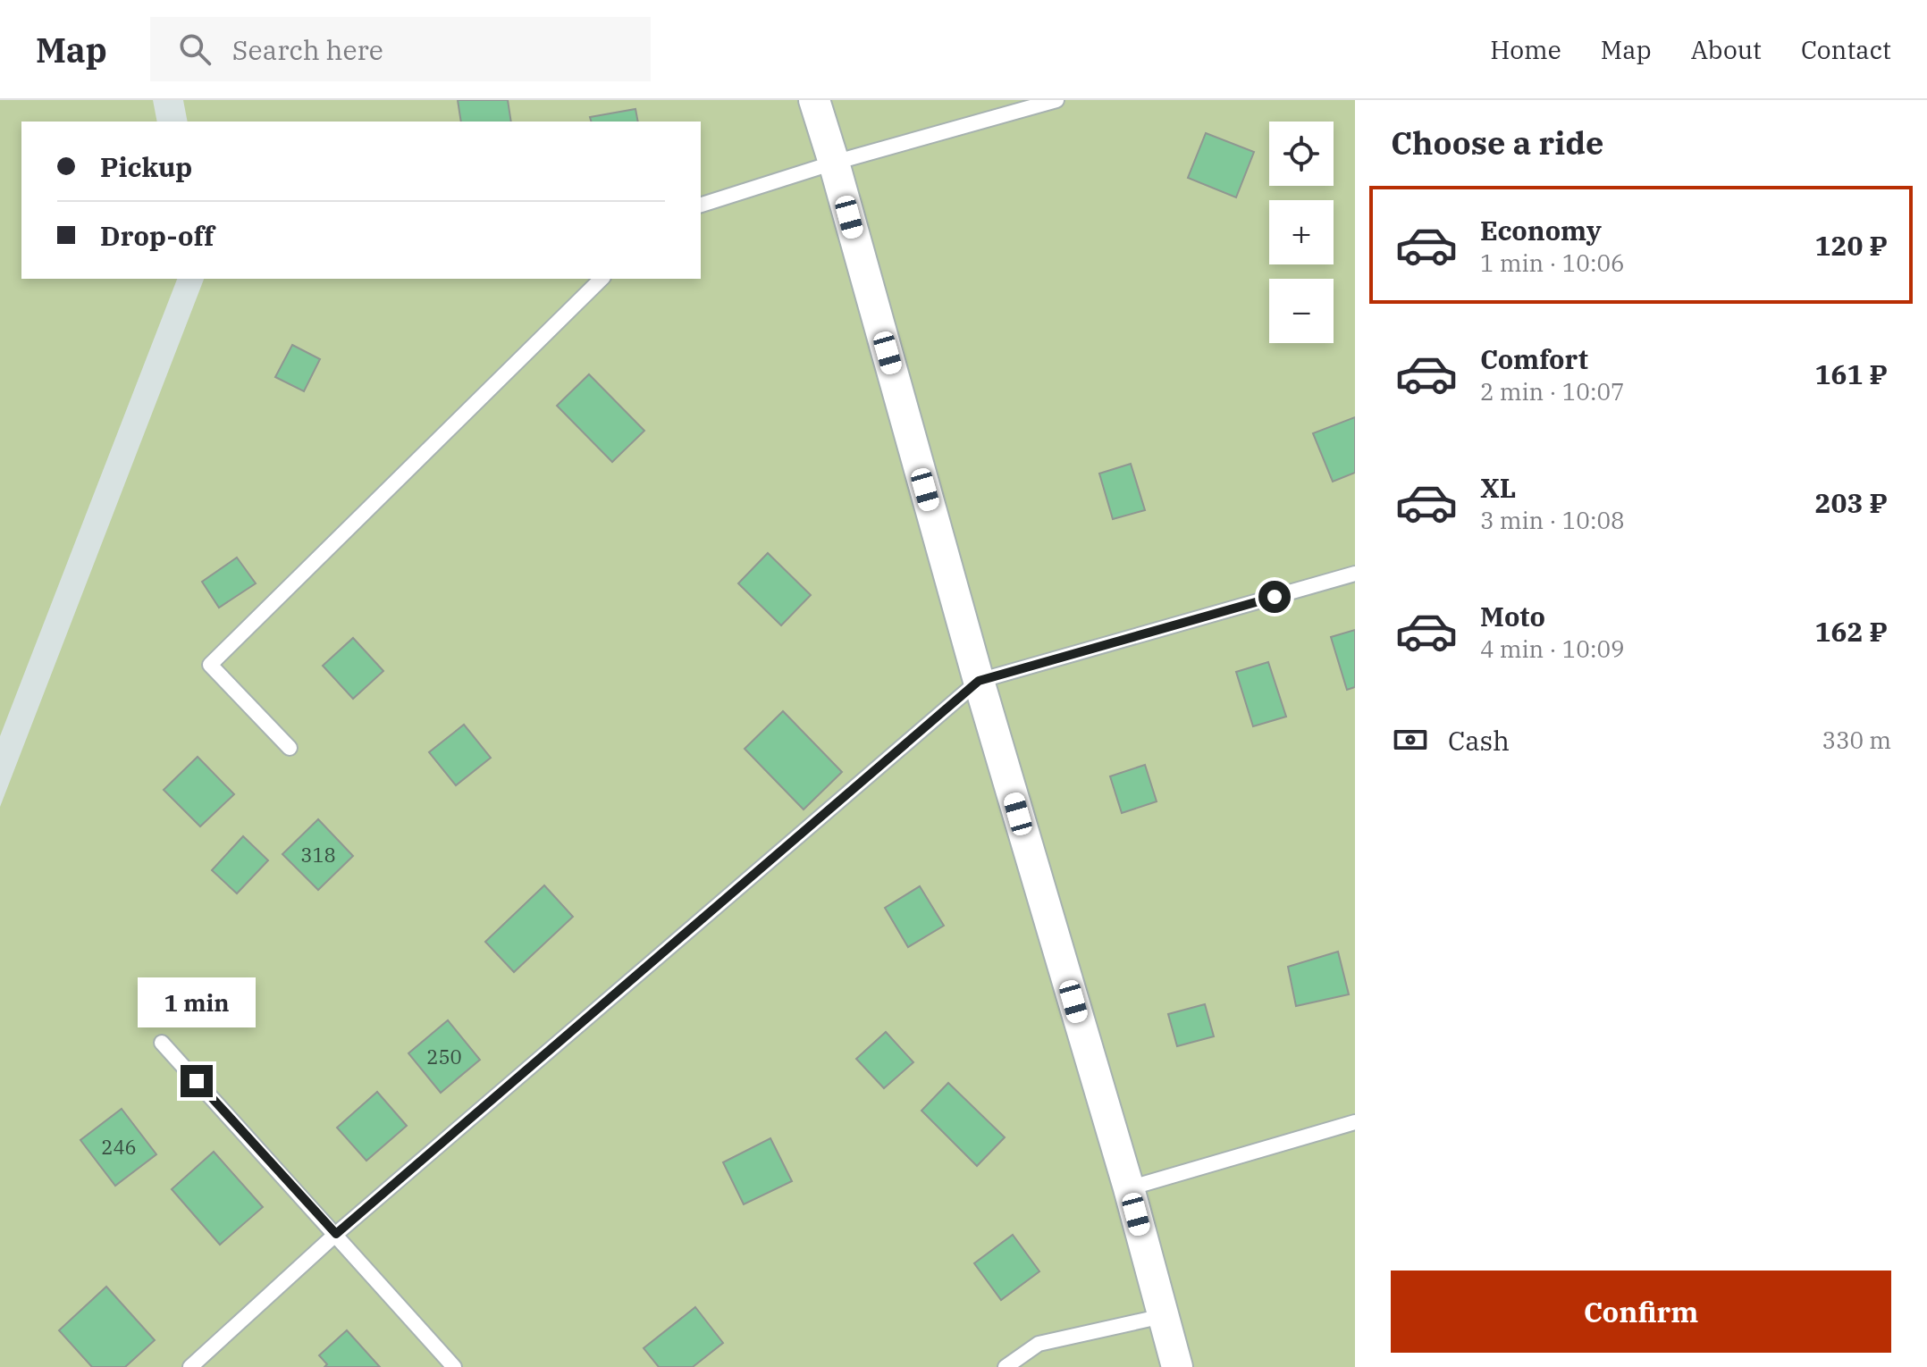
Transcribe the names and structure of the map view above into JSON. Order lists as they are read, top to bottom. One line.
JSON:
{"house_numbers":["318","250","246"],"page":{"header":"Map","search":"Search here","nav":["Home","Map","About","Contact"],"heading":"Choose a ride","map_buttons":["+","−"],"banner":["Pickup","Drop-off"],"list":[{"name":"Economy","note":"1 min · 10:06","value":"120 ₽"},{"name":"Comfort","note":"2 min · 10:07","value":"161 ₽"},{"name":"XL","note":"3 min · 10:08","value":"203 ₽"},{"name":"Moto","note":"4 min · 10:09","value":"162 ₽"}],"pay":["Cash","330 m"],"bubble":"1 min","buttons":"Confirm"}}
